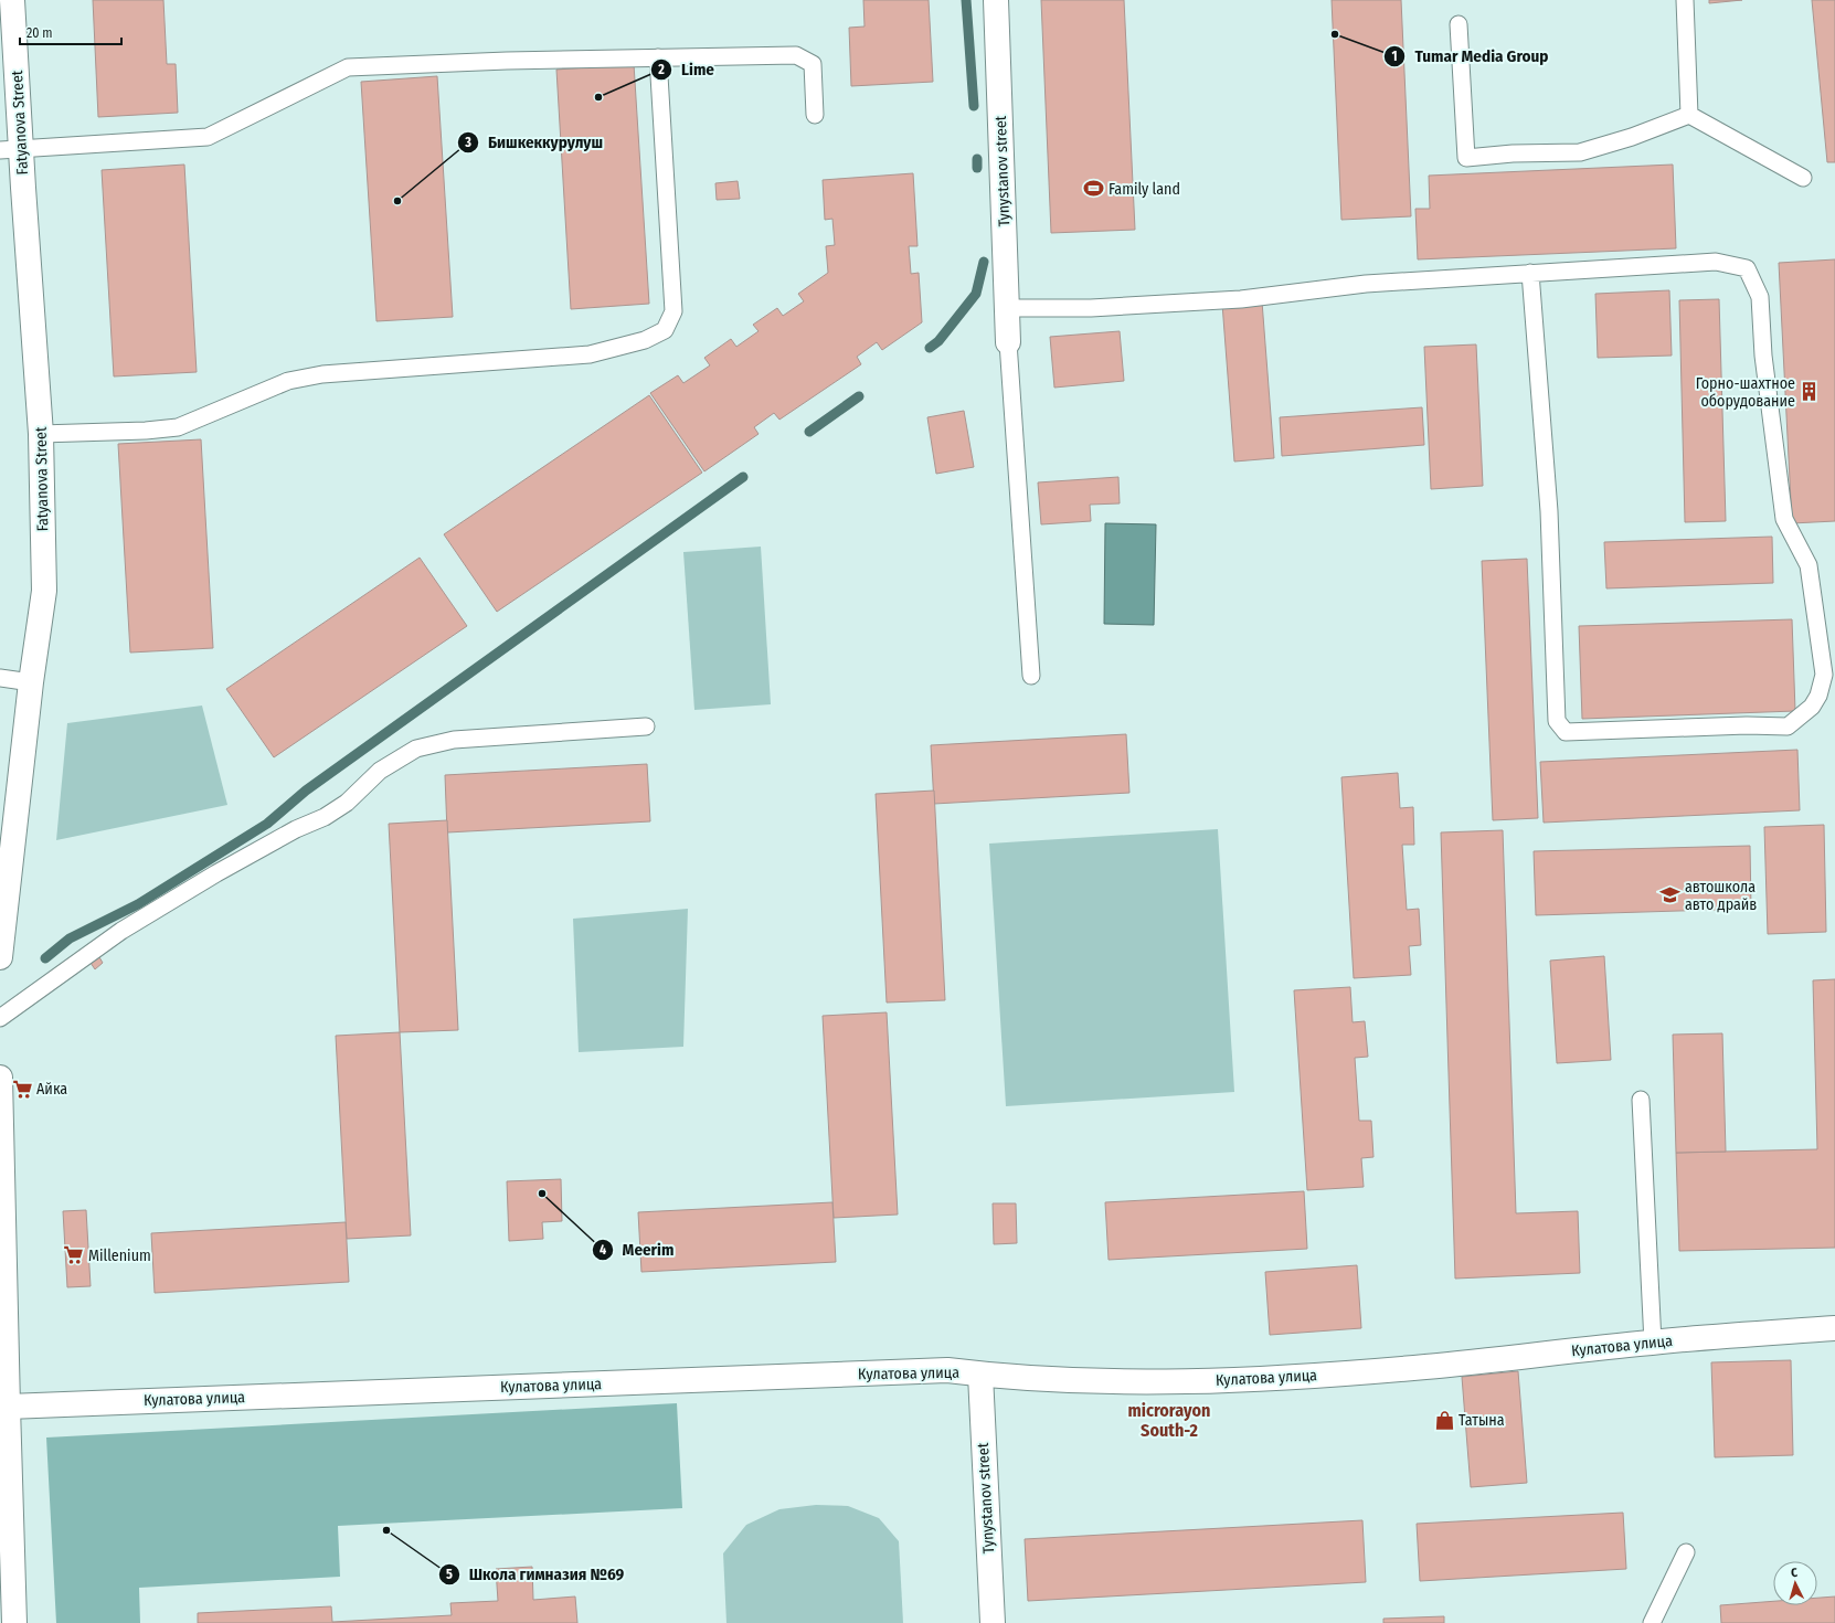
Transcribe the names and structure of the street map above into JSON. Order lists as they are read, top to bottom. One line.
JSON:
{"streets":{"street":["Fatyanova Street","Tynystanov street","Кулатова улица"]},"crossings":[["Tynystanov street","Кулатова улица"]],"districts":["microrayon South-2"],"places":{"other":["Tumar Media Group","Lime","Бишкеккурулуш","Meerim","Школа гимназия №69"],"sports":["Family land"],"building":["Горно-шахтное оборудование"],"school or university":["автошкола авто драйв"],"supermarket":["Айка","Millenium"],"shop":["Татына"]},"scale_bar":"20 m","north":"top"}
